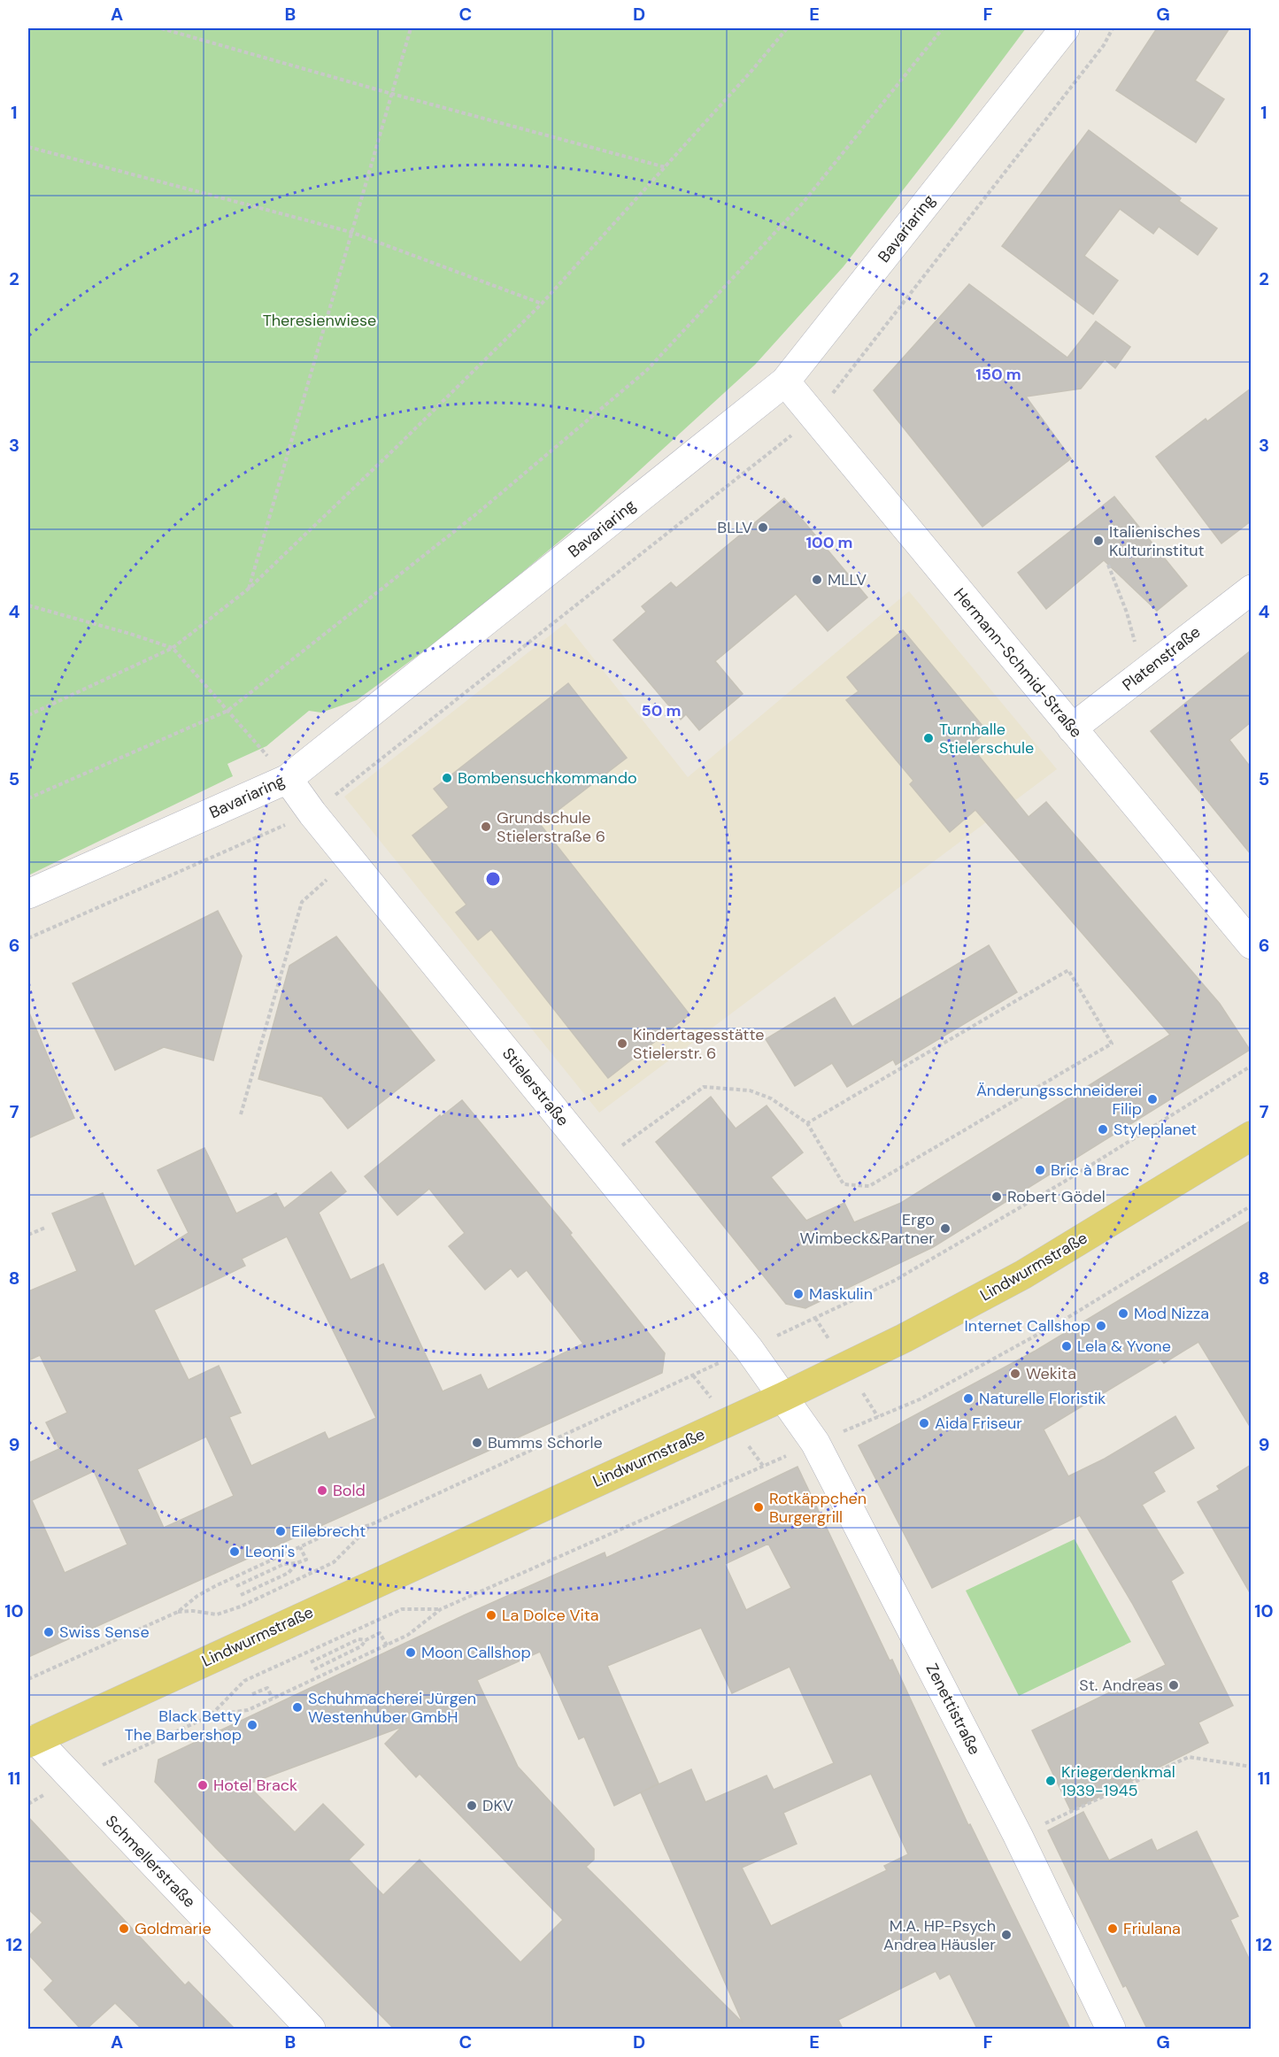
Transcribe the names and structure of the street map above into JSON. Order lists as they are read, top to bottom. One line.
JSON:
{"streets":{"main road":["Lindwurmstraße"],"street":["Bavariaring","Platenstraße","Hermann-Schmid-Straße","Stielerstraße","Zenettistraße","Schmellerstraße"]},"crossings":[["Bavariaring","Hermann-Schmid-Straße"],["Bavariaring","Stielerstraße"],["Platenstraße","Hermann-Schmid-Straße"],["Stielerstraße","Lindwurmstraße"],["Stielerstraße","Zenettistraße"],["Lindwurmstraße","Zenettistraße"],["Lindwurmstraße","Schmellerstraße"]],"parks":["Theresienwiese"],"places":["BLLV","Italienisches Kulturinstitut","MLLV","Turnhalle Stielerschule","Bombensuchkommando","Grundschule Stielerstraße 6","Kindertagesstätte Stielerstr. 6","Änderungsschneiderei Filip","Styleplanet","Bric à Brac","Robert Gödel","Ergo Wimbeck&Partner","Maskulin","Mod Nizza","Internet Callshop","Lela & Yvone","Wekita","Naturelle Floristik","Aida Friseur","Bumms Schorle","Bold","Rotkäppchen Burgergrill","Eilebrecht","Leoni's","La Dolce Vita","Swiss Sense","Moon Callshop","St. Andreas","Schuhmacherei Jürgen Westenhuber GmbH","Black Betty The Barbershop","Kriegerdenkmal 1939-1945","Hotel Brack","DKV","Goldmarie","Friulana","M.A. HP-Psych Andrea Häusler"],"grid":{"columns":["A","B","C","D","E","F","G"],"rows":["1","2","3","4","5","6","7","8","9","10","11","12"]},"rings":["150 m","100 m","50 m"]}
